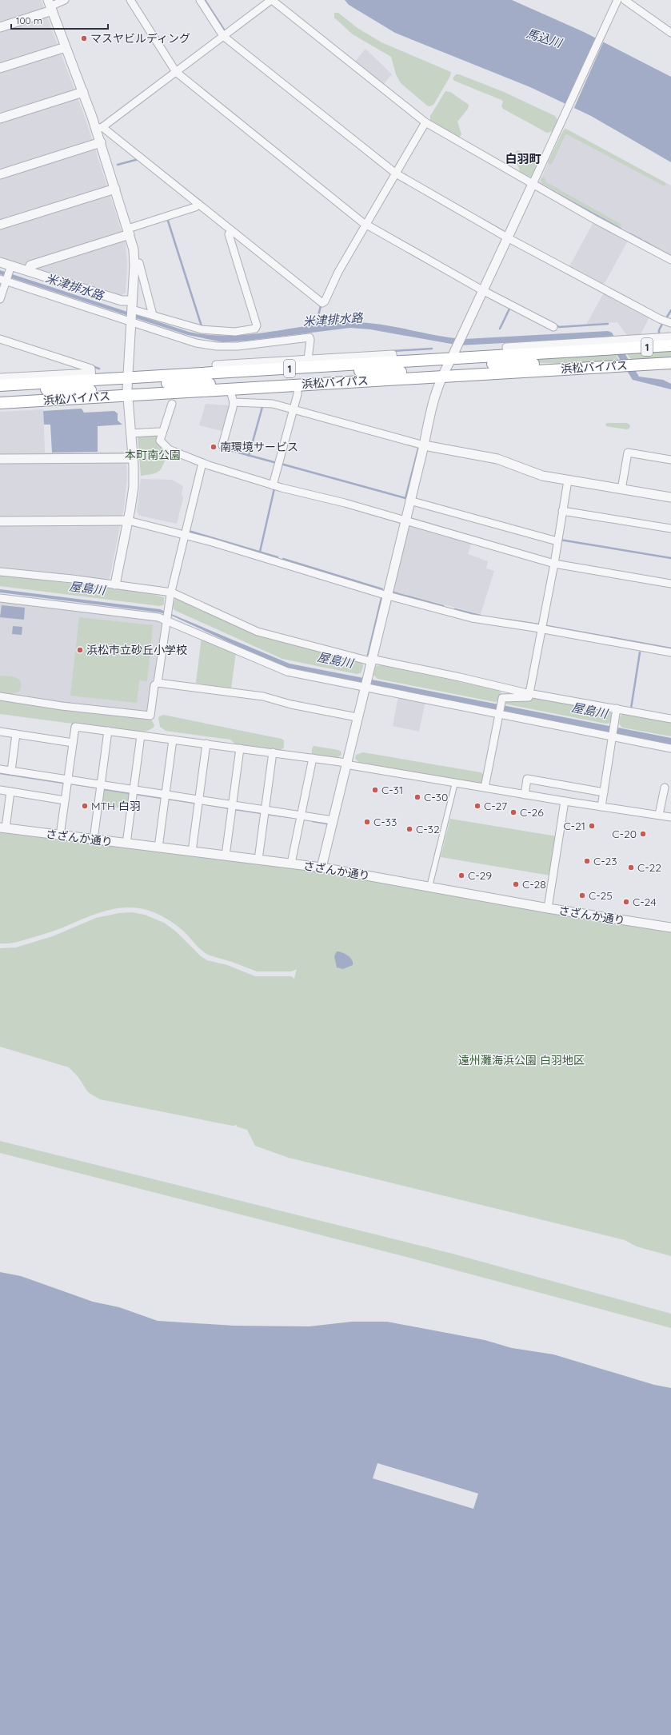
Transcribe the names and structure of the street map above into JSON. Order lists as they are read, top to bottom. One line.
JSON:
{"streets":{"highway":["1","浜松バイパス"],"street":["さざんか通り"]},"districts":["白羽町"],"water":["馬込川","米津排水路","屋島川"],"parks":["本町南公園","遠州灘海浜公園 白羽地区"],"places":["マスヤビルディング","南環境サービス","浜松市立砂丘小学校","C-31","C-30","MTH 白羽","C-27","C-26","C-33","C-21","C-32","C-20","C-23","C-22","C-29","C-28","C-25","C-24"],"scale_bar":"100 m"}
